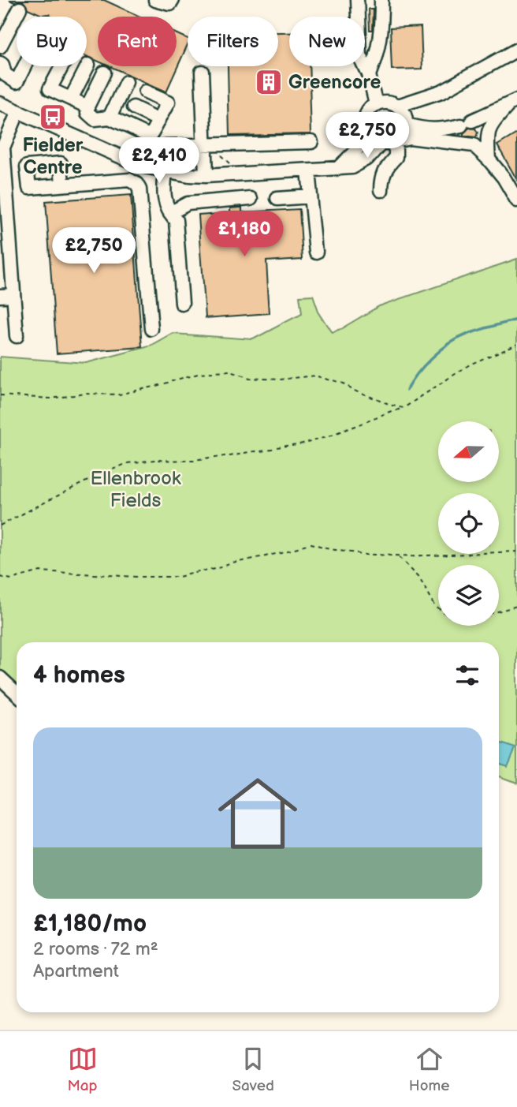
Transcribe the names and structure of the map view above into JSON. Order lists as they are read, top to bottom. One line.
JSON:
{"parks":["Ellenbrook Fields"],"places":{"building":["Greencore"],"bus stop":["Fielder Centre"]},"north":"left","page":{"chip":["Buy","Rent","Filters","New"],"price":["£2,750","£2,410","£1,180","£2,750"],"heading":"4 homes","list":[{"name":"£1,180/mo","note":"2 rooms · 72 m² · Apartment"}],"tabs":["Map","Saved","Home"]}}
